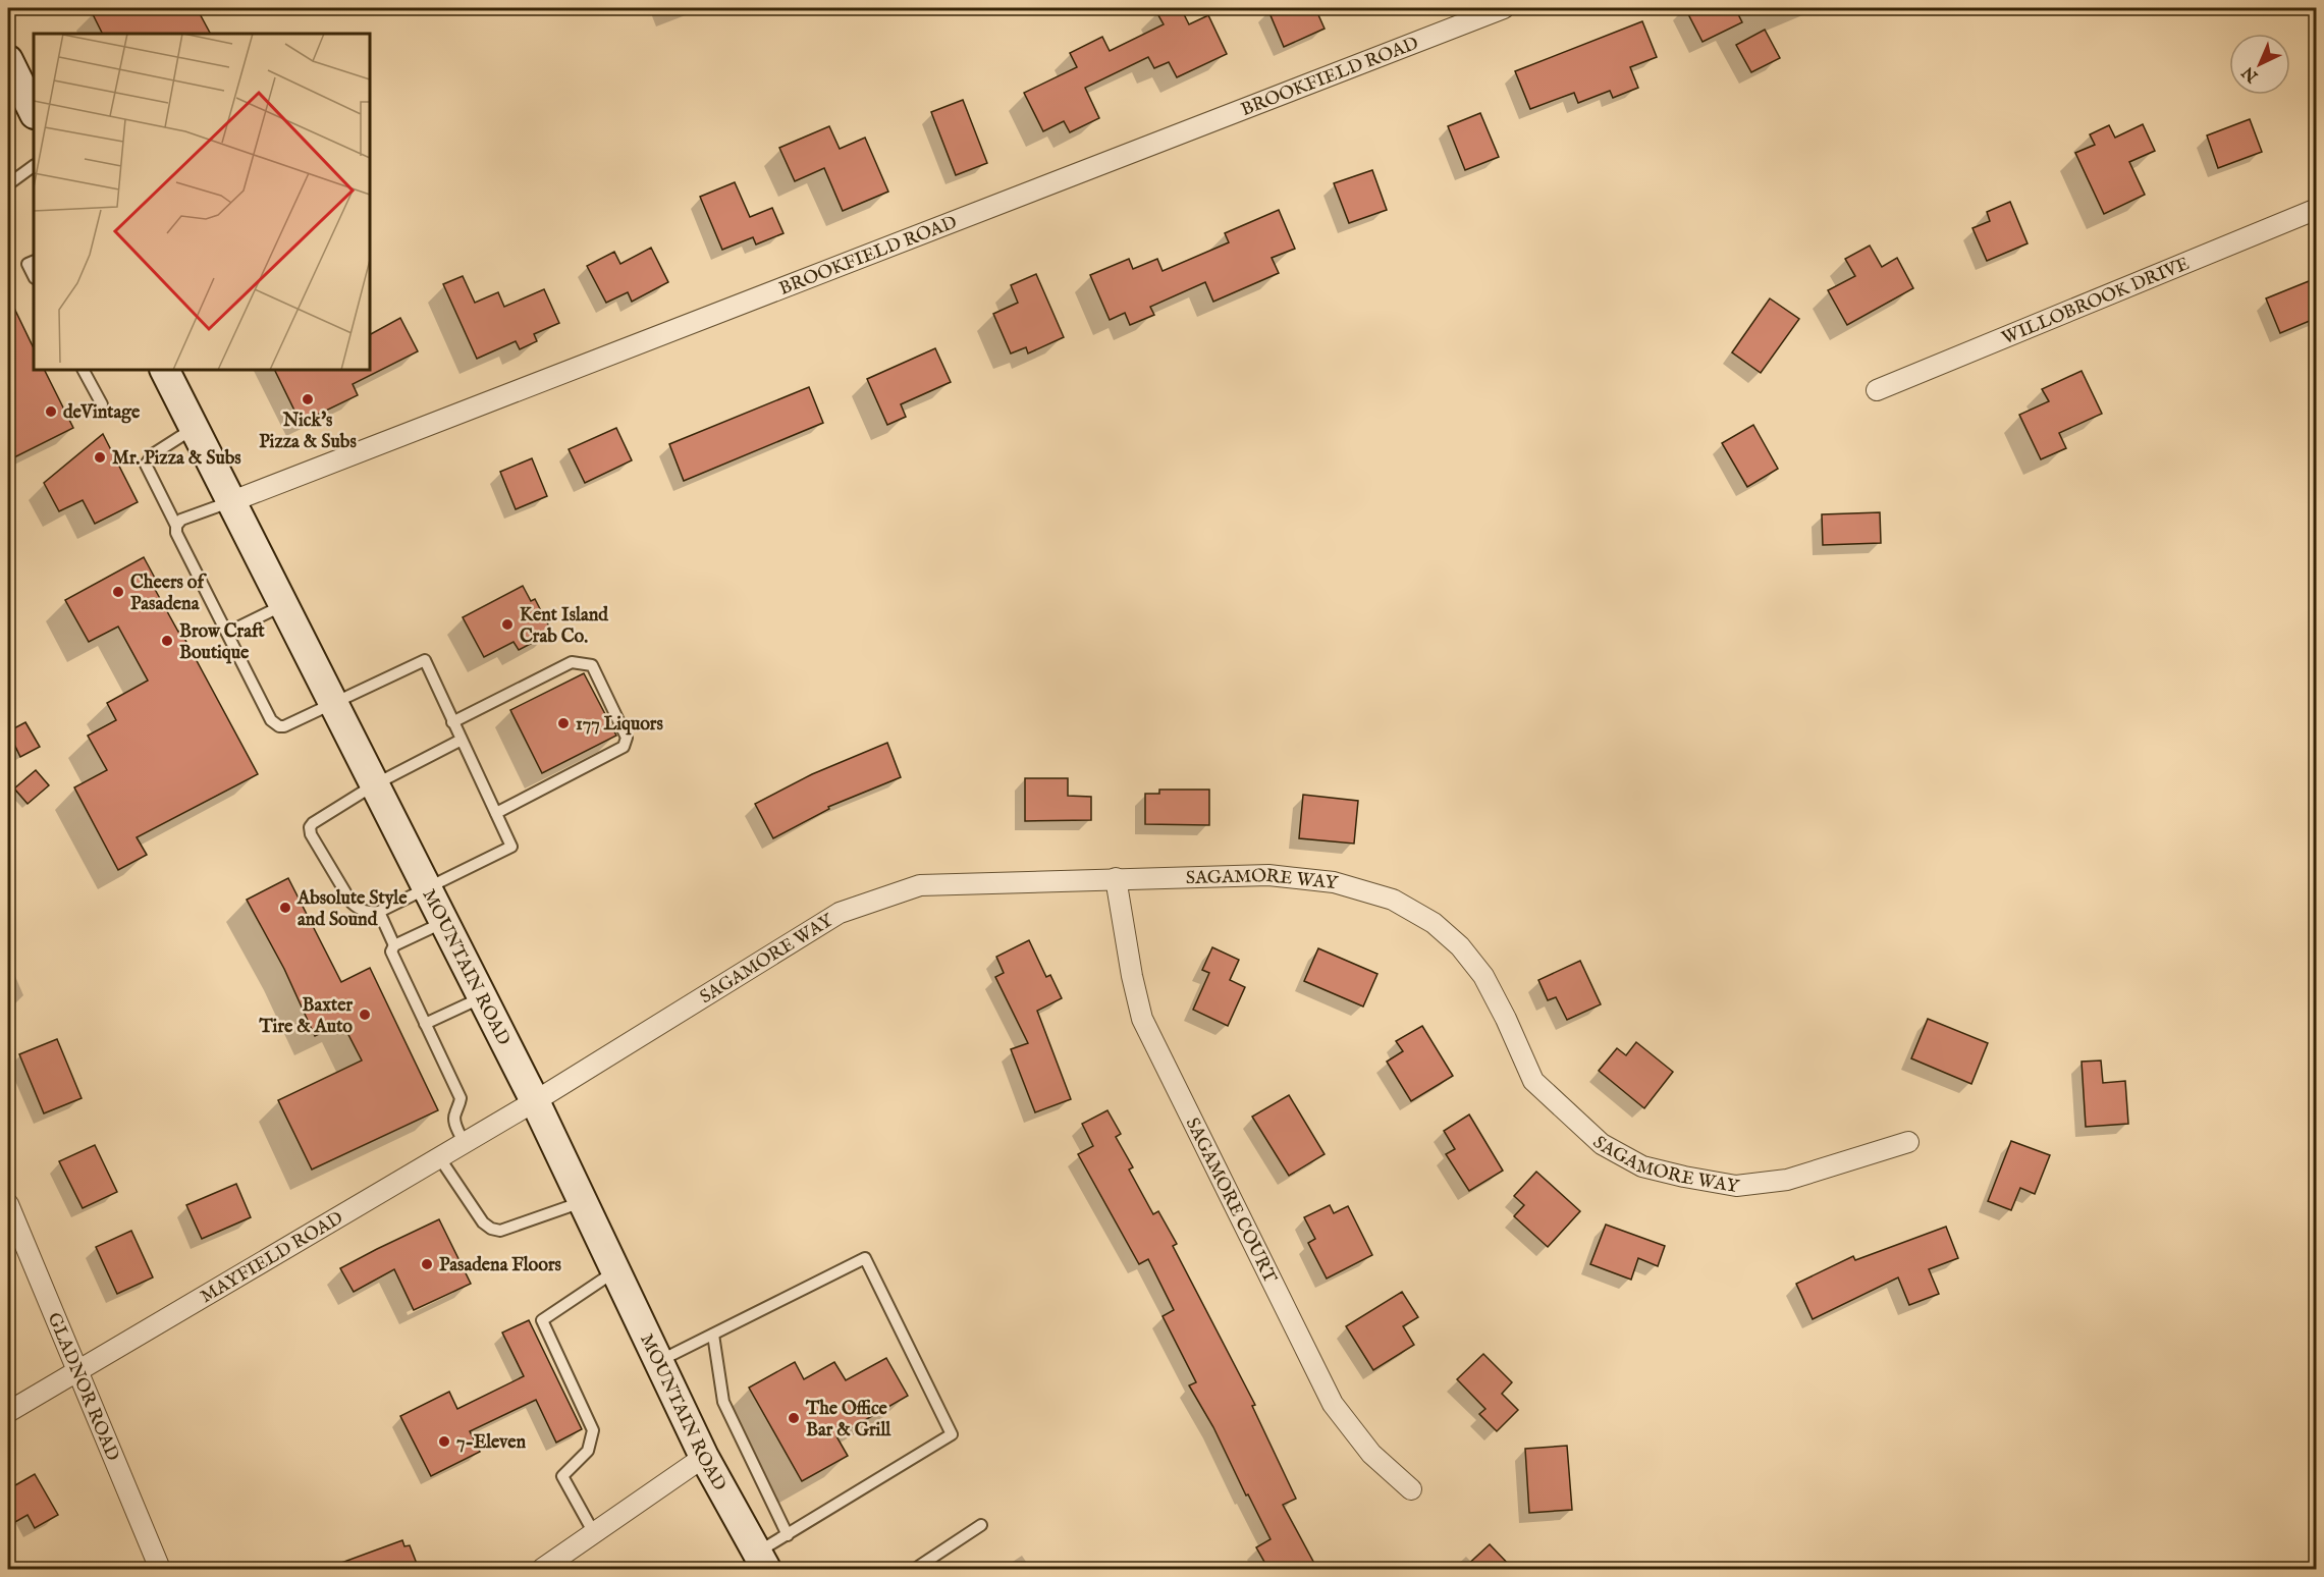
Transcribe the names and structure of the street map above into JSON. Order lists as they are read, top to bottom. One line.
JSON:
{"streets":{"main road":["MOUNTAIN ROAD"],"street":["BROOKFIELD ROAD","WILLOBROOK DRIVE","SAGAMORE WAY","SAGAMORE COURT","MAYFIELD ROAD","GLADNOR ROAD"]},"crossings":[["BROOKFIELD ROAD","MOUNTAIN ROAD"],["SAGAMORE WAY","MOUNTAIN ROAD"],["SAGAMORE WAY","SAGAMORE COURT"],["SAGAMORE WAY","MAYFIELD ROAD"],["MOUNTAIN ROAD","MAYFIELD ROAD"],["MAYFIELD ROAD","GLADNOR ROAD"]],"places":["Nick's Pizza & Subs","deVintage","Mr. Pizza & Subs","Cheers of Pasadena","Kent Island Crab Co.","Brow Craft Boutique","177 Liquors","Absolute Style and Sound","Baxter Tire & Auto","Pasadena Floors","The Office Bar & Grill","7-Eleven"],"north":"bottom left"}
